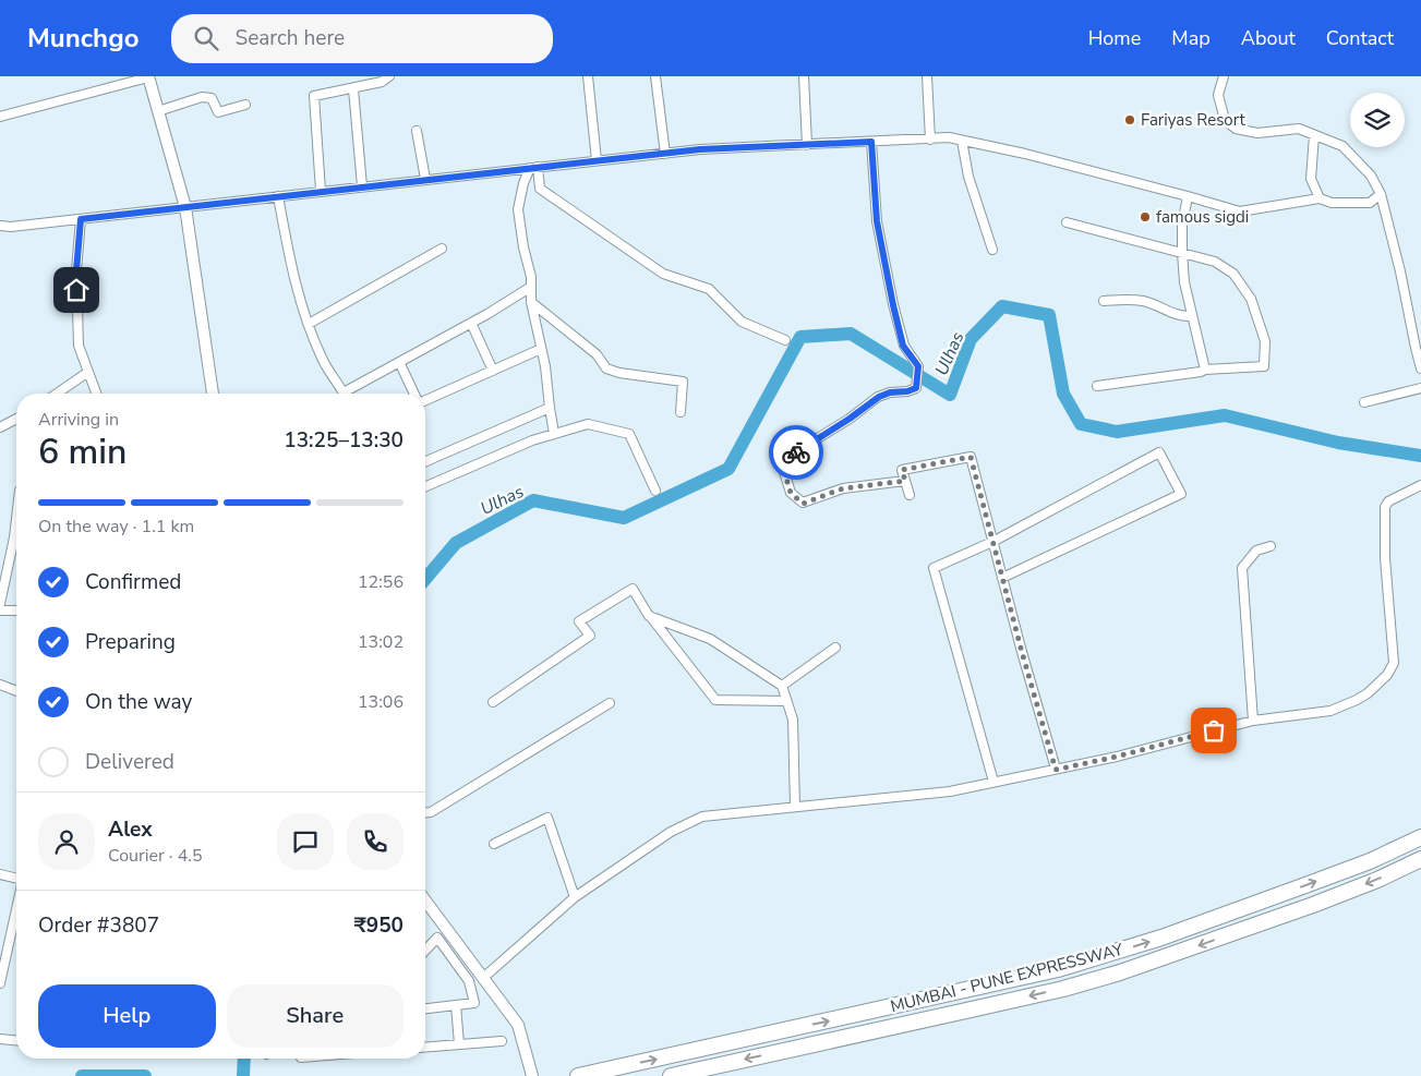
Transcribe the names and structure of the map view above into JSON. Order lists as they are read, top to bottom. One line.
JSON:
{"streets":{"highway":["MUMBAI - PUNE EXPRESSWAY"]},"water":["Ulhas"],"places":["Fariyas Resort","famous sigdi"],"page":{"header":"Munchgo","search":"Search here","nav":["Home","Map","About","Contact"],"heading":["6 min","Arriving in","13:25–13:30"],"panel":["Alex","Courier · 4.5","Order #3807","₹950"],"bar":"On the way · 1.1 km","list":[["Confirmed","12:56"],["Preparing","13:02"],["On the way","13:06"],"Delivered"],"buttons":["Help","Share"]}}
